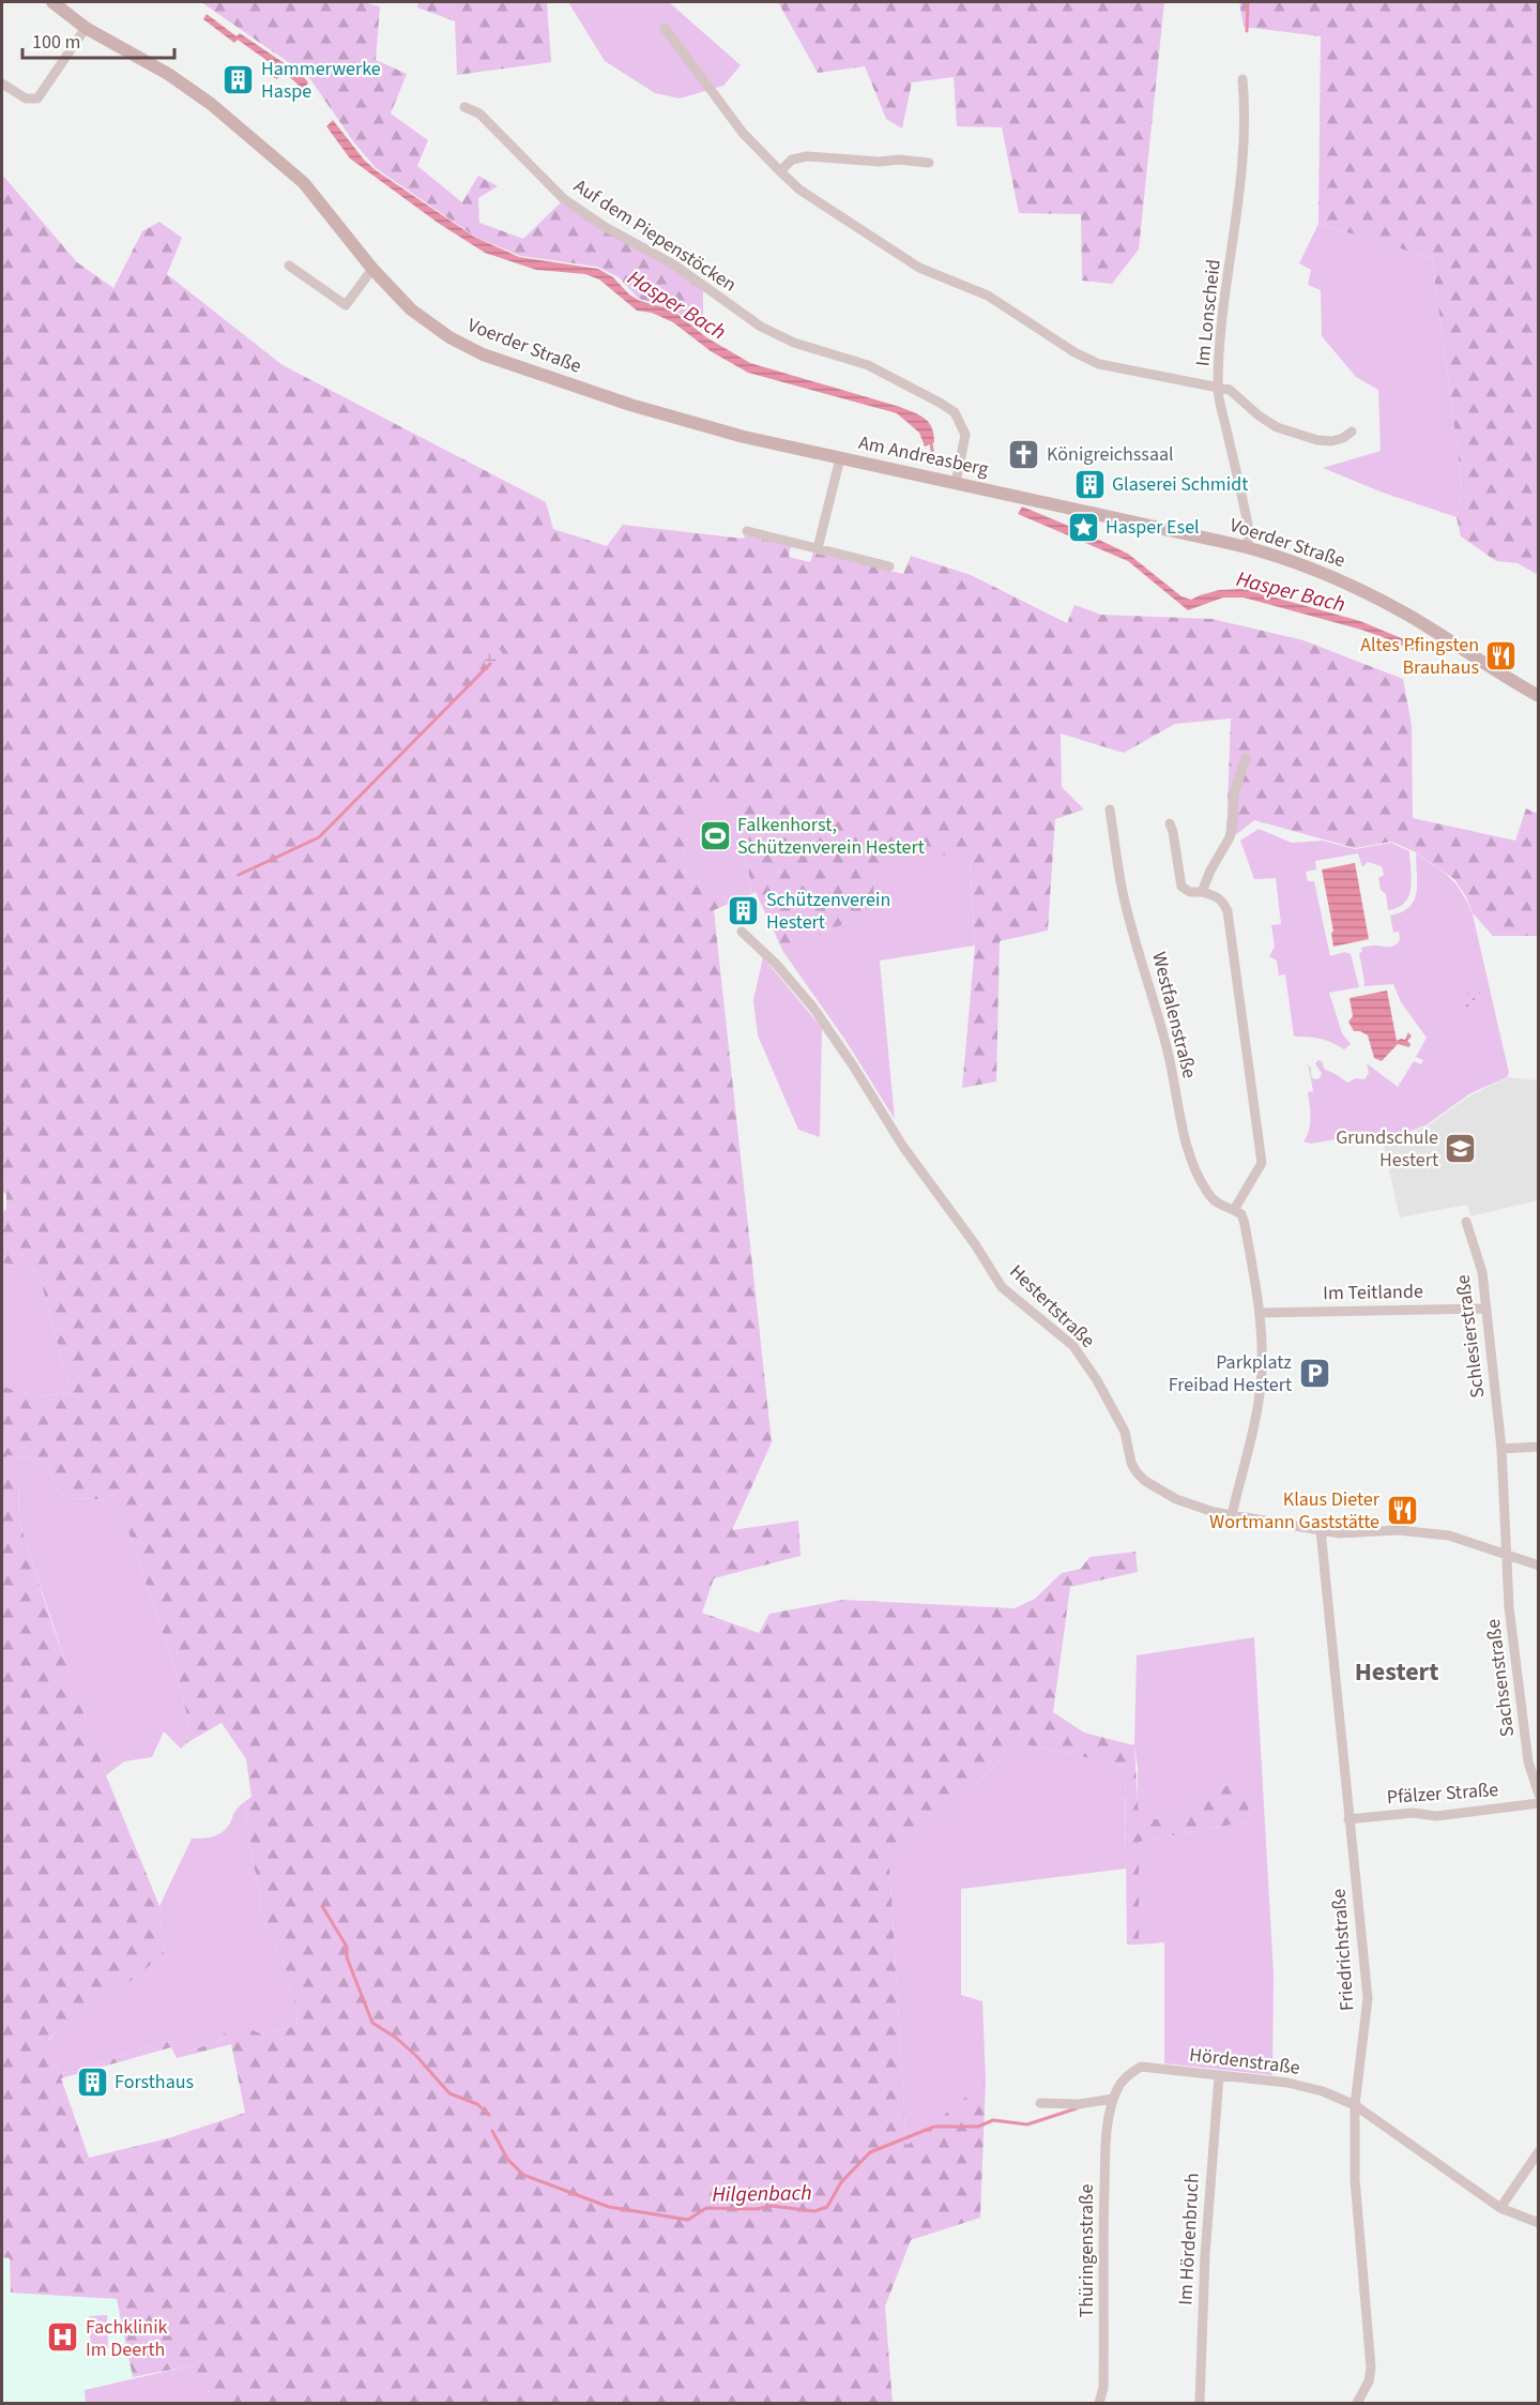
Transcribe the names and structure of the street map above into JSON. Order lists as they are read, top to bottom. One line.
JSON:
{"streets":{"main road":["Voerder Straße","Am Andreasberg"],"street":["Auf dem Piepenstöcken","Im Lonscheid","Westfalenstraße","Im Teitlande","Hestertstraße","Schlesierstraße","Sachsenstraße","Pfälzer Straße","Friedrichstraße","Hördenstraße","Im Hördenbruch","Thüringenstraße"]},"crossings":[["Auf dem Piepenstöcken","Am Andreasberg"],["Im Lonscheid","Voerder Straße"],["Voerder Straße","Am Andreasberg"],["Im Teitlande","Schlesierstraße"],["Hestertstraße","Schlesierstraße"],["Hestertstraße","Sachsenstraße"],["Hestertstraße","Friedrichstraße"],["Schlesierstraße","Sachsenstraße"],["Pfälzer Straße","Friedrichstraße"],["Friedrichstraße","Hördenstraße"],["Hördenstraße","Im Hördenbruch"],["Hördenstraße","Thüringenstraße"]],"districts":["Hestert"],"water":["Hasper Bach","Hilgenbach"],"places":{"building":["Hammerwerke Haspe","Glaserei Schmidt","Schützenverein Hestert","Forsthaus"],"church":["Königreichssaal"],"place":["Hasper Esel"],"restaurant":["Altes Pfingsten Brauhaus","Klaus Dieter Wortmann Gaststätte"],"sports":["Falkenhorst, Schützenverein Hestert"],"school or university":["Grundschule Hestert"],"parking":["Parkplatz Freibad Hestert"],"hospital":["Fachklinik Im Deerth"]},"scale_bar":"100 m"}
